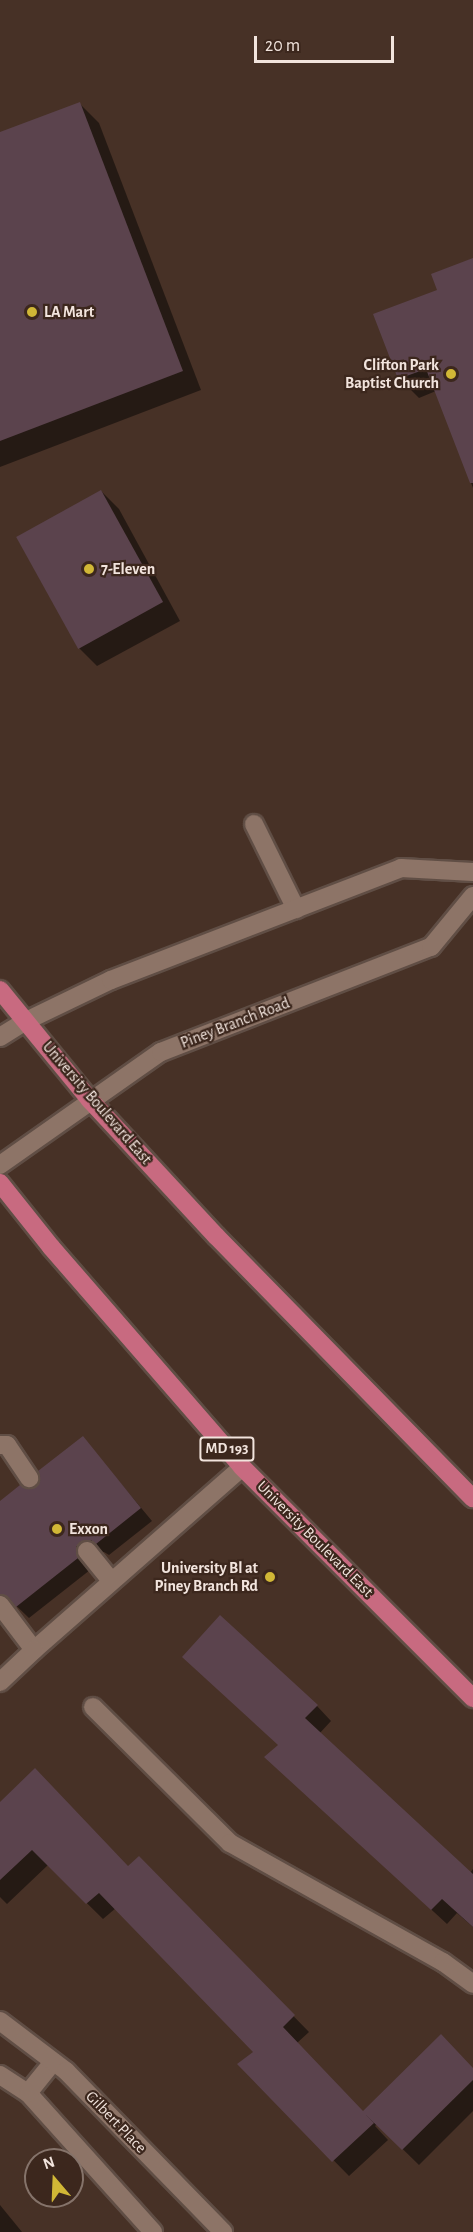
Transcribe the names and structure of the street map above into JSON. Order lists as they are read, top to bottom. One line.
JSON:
{"streets":{"main road":["Piney Branch Road","University Boulevard East","MD 193","Gilbert Place"]},"crossings":[["Piney Branch Road","University Boulevard East"]],"places":["LA Mart","Clifton Park Baptist Church","7-Eleven","Exxon","University Bl at Piney Branch Rd"],"scale_bar":"20 m","north":"top"}
